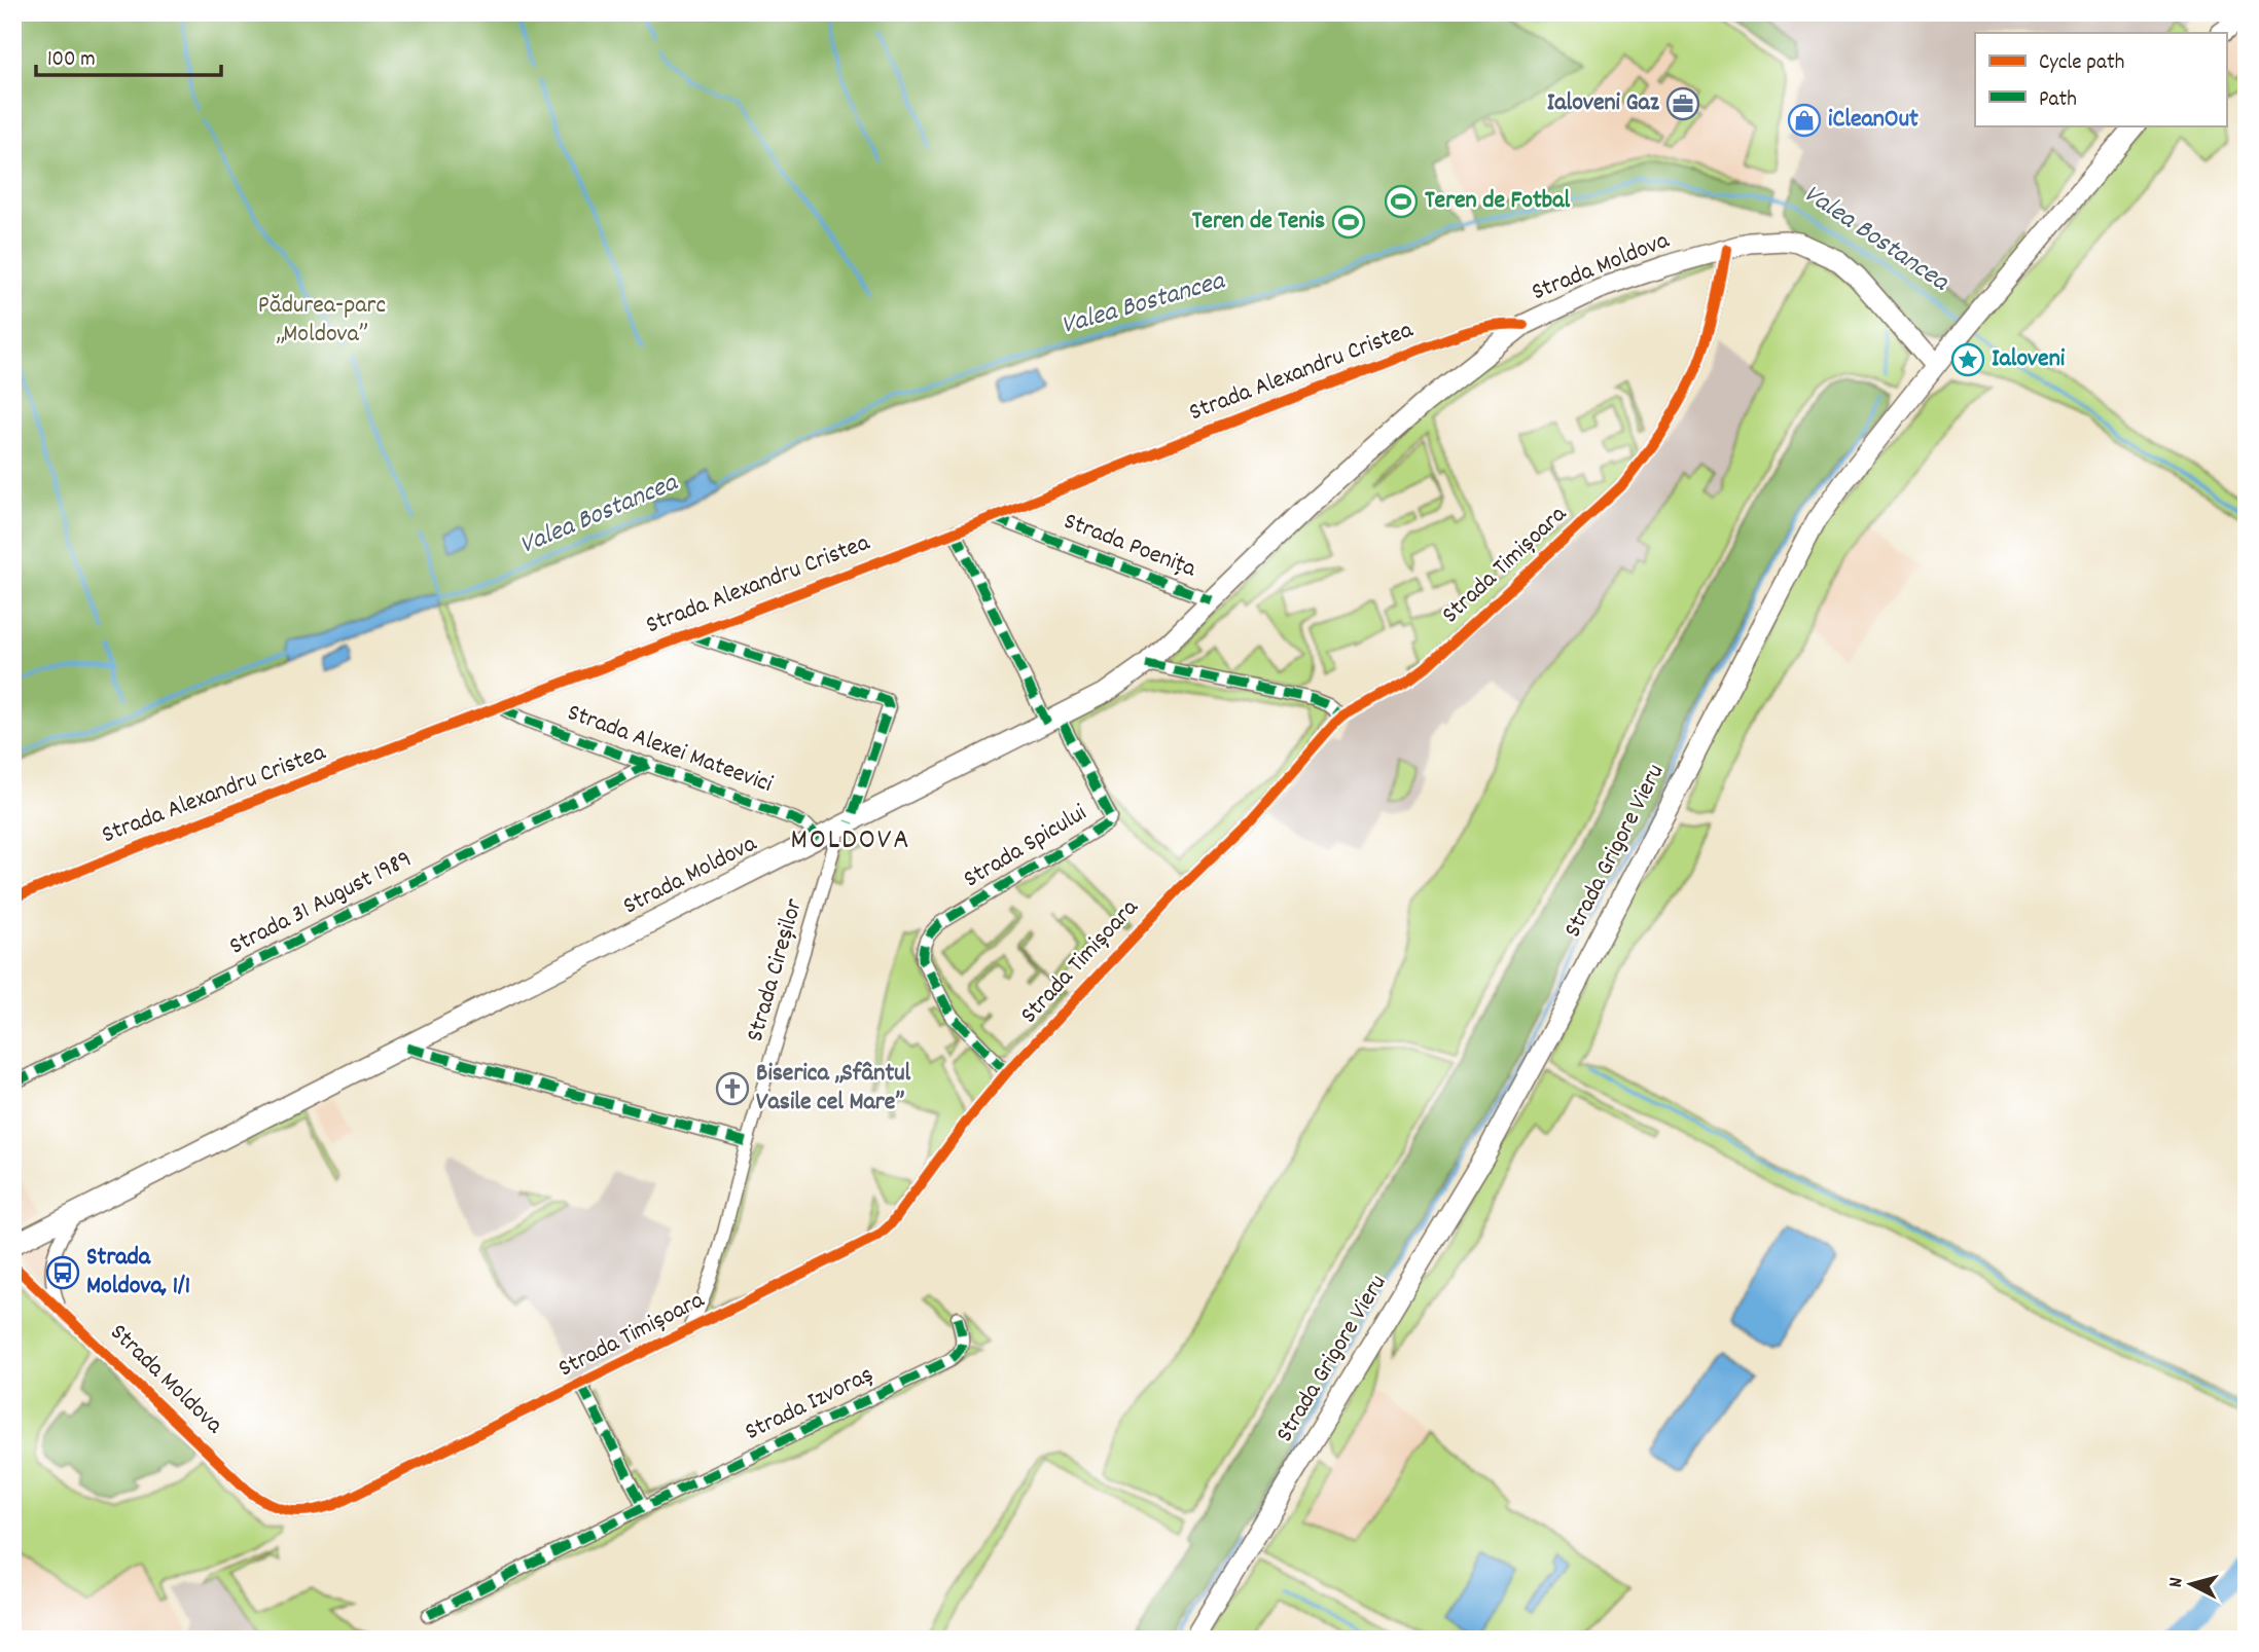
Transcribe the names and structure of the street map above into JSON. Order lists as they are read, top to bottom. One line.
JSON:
{"streets":{"street":["Strada Moldova","Strada Alexandru Cristea","Strada Poenița","Strada Timișoara","Strada Alexei Mateevici","Strada Spicului","Strada Grigore Vieru","Strada 31 August 1989","Strada Cireșilor","Strada Izvoraș"]},"crossings":[["Strada Moldova","Strada Alexandru Cristea"],["Strada Moldova","Strada Poenița"],["Strada Moldova","Strada Timișoara"],["Strada Moldova","Strada Alexei Mateevici"],["Strada Moldova","Strada Spicului"],["Strada Moldova","Strada Grigore Vieru"],["Strada Moldova","Strada Cireșilor"],["Strada Alexandru Cristea","Strada Poenița"],["Strada Alexandru Cristea","Strada Alexei Mateevici"],["Strada Alexandru Cristea","Strada Cireșilor"],["Strada Timișoara","Strada Spicului"],["Strada Timișoara","Strada Cireșilor"],["Strada Alexei Mateevici","Strada 31 August 1989"]],"districts":["MOLDOVA"],"water":["Valea Bostancea"],"parks":["Pădurea-parc „Moldova”"],"places":{"office":["Ialoveni Gaz"],"shop":["iCleanOut"],"sports":["Teren de Fotbal","Teren de Tenis"],"place":["Ialoveni"],"church":["Biserica „Sfântul Vasile cel Mare”"],"bus stop":["Strada Moldova, 1/1"]},"legend":["Cycle path","Path"],"scale_bar":"100 m","north":"left"}
